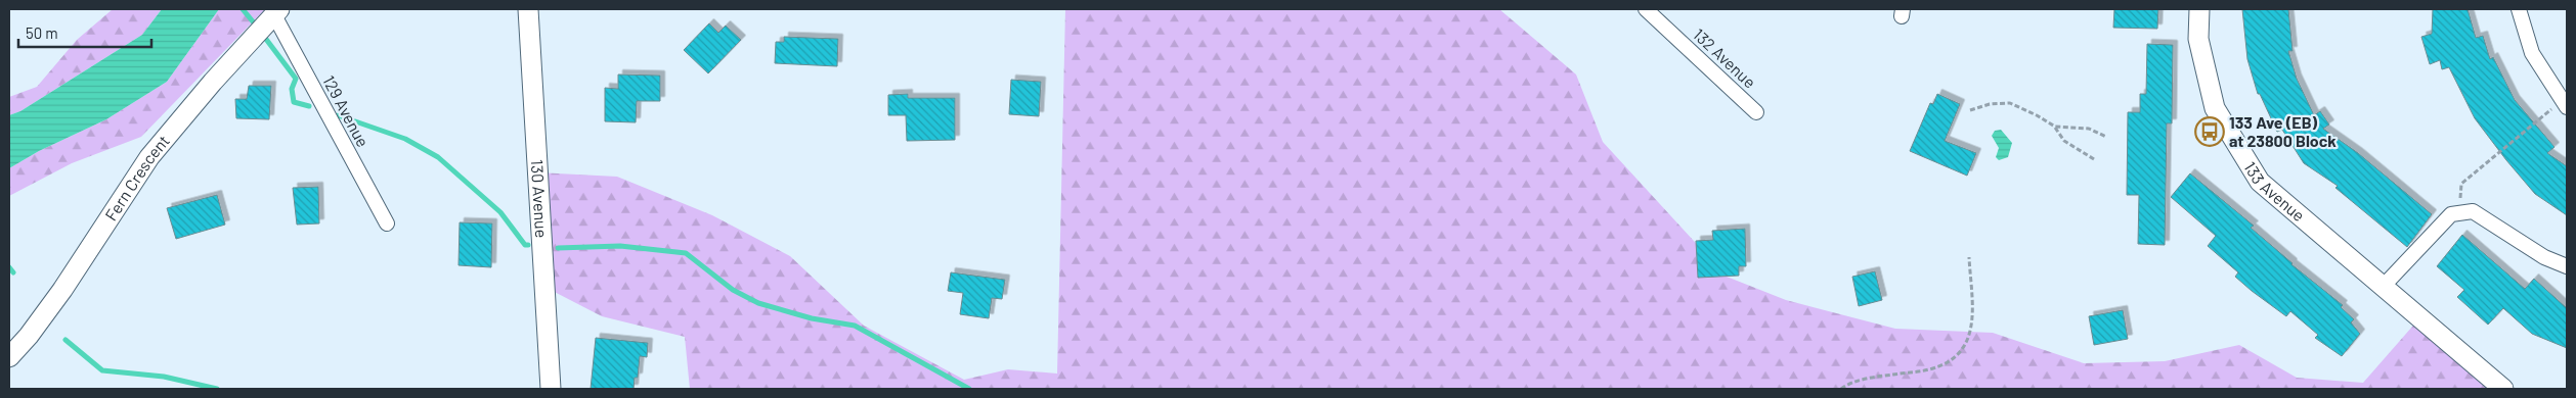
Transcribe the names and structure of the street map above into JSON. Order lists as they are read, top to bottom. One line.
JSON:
{"streets":{"street":["132 Avenue","129 Avenue","Fern Crescent","133 Avenue","130 Avenue"]},"crossings":[["129 Avenue","Fern Crescent"]],"places":{"bus stop":["133 Ave (EB) at 23800 Block"]},"scale_bar":"50 m"}
